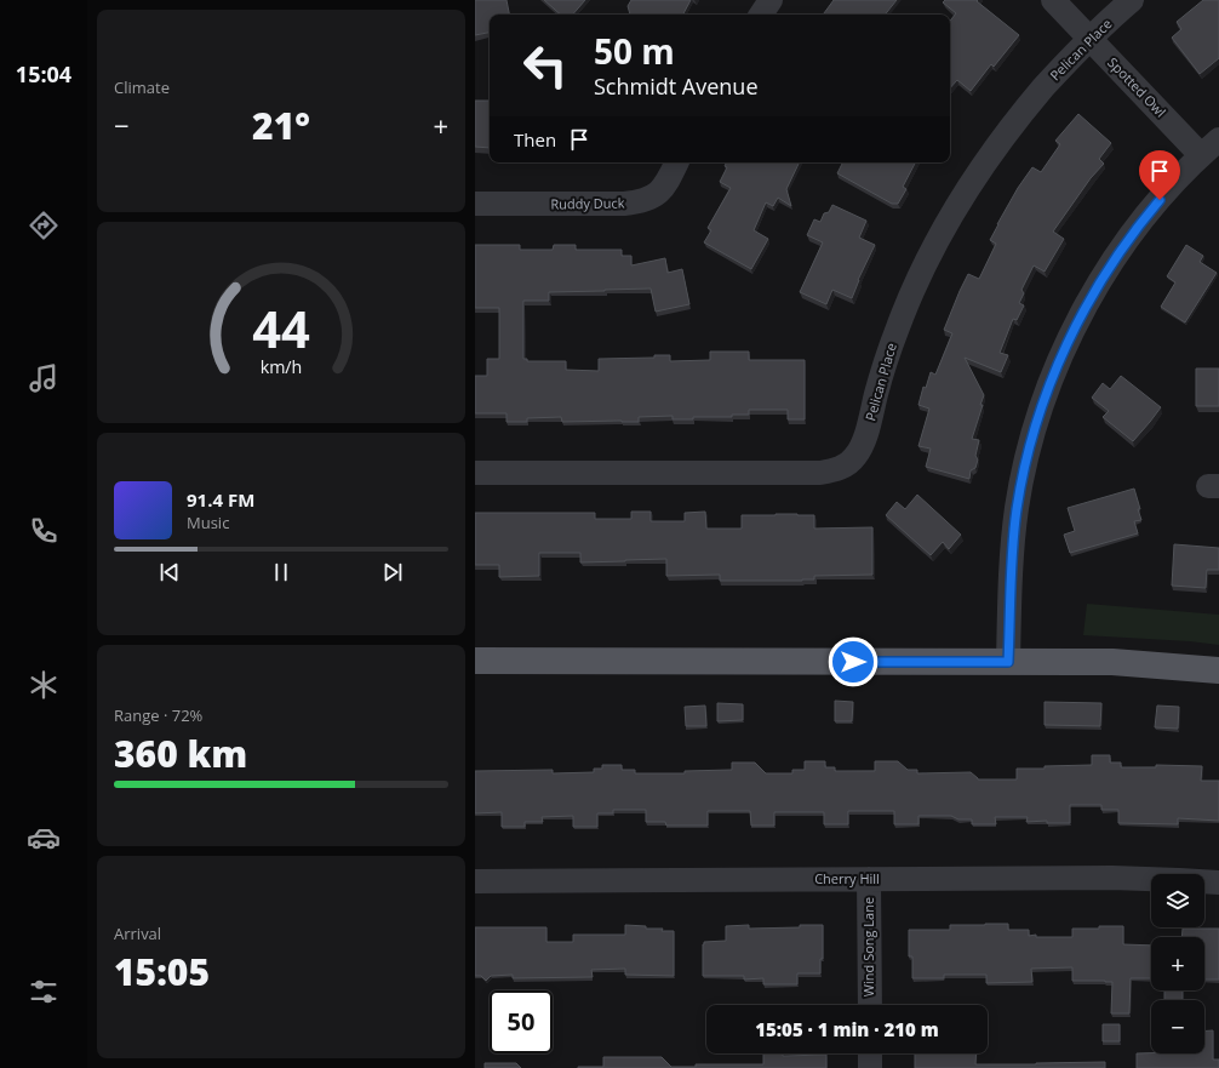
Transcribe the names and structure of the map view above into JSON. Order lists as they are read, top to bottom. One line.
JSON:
{"streets":{"street":["Pelican Place","Spotted Owl","Ruddy Duck","Cherry Hill","Wind Song Lane"]},"crossings":[["Pelican Place","Spotted Owl"],["Cherry Hill","Wind Song Lane"]],"page":{"tabs":"15:04","tile":["Climate",["Range · 72%","360 km"],["Arrival","15:05"]],"turn":["50 m","Schmidt Avenue"],"heat":["−","21°","+"],"then":"Then","song":["91.4 FM","Music"],"map_buttons":["+","−"],"limit":"50","trip":"15:05 · 1 min · 210 m","gauge":["44","km/h"]}}
